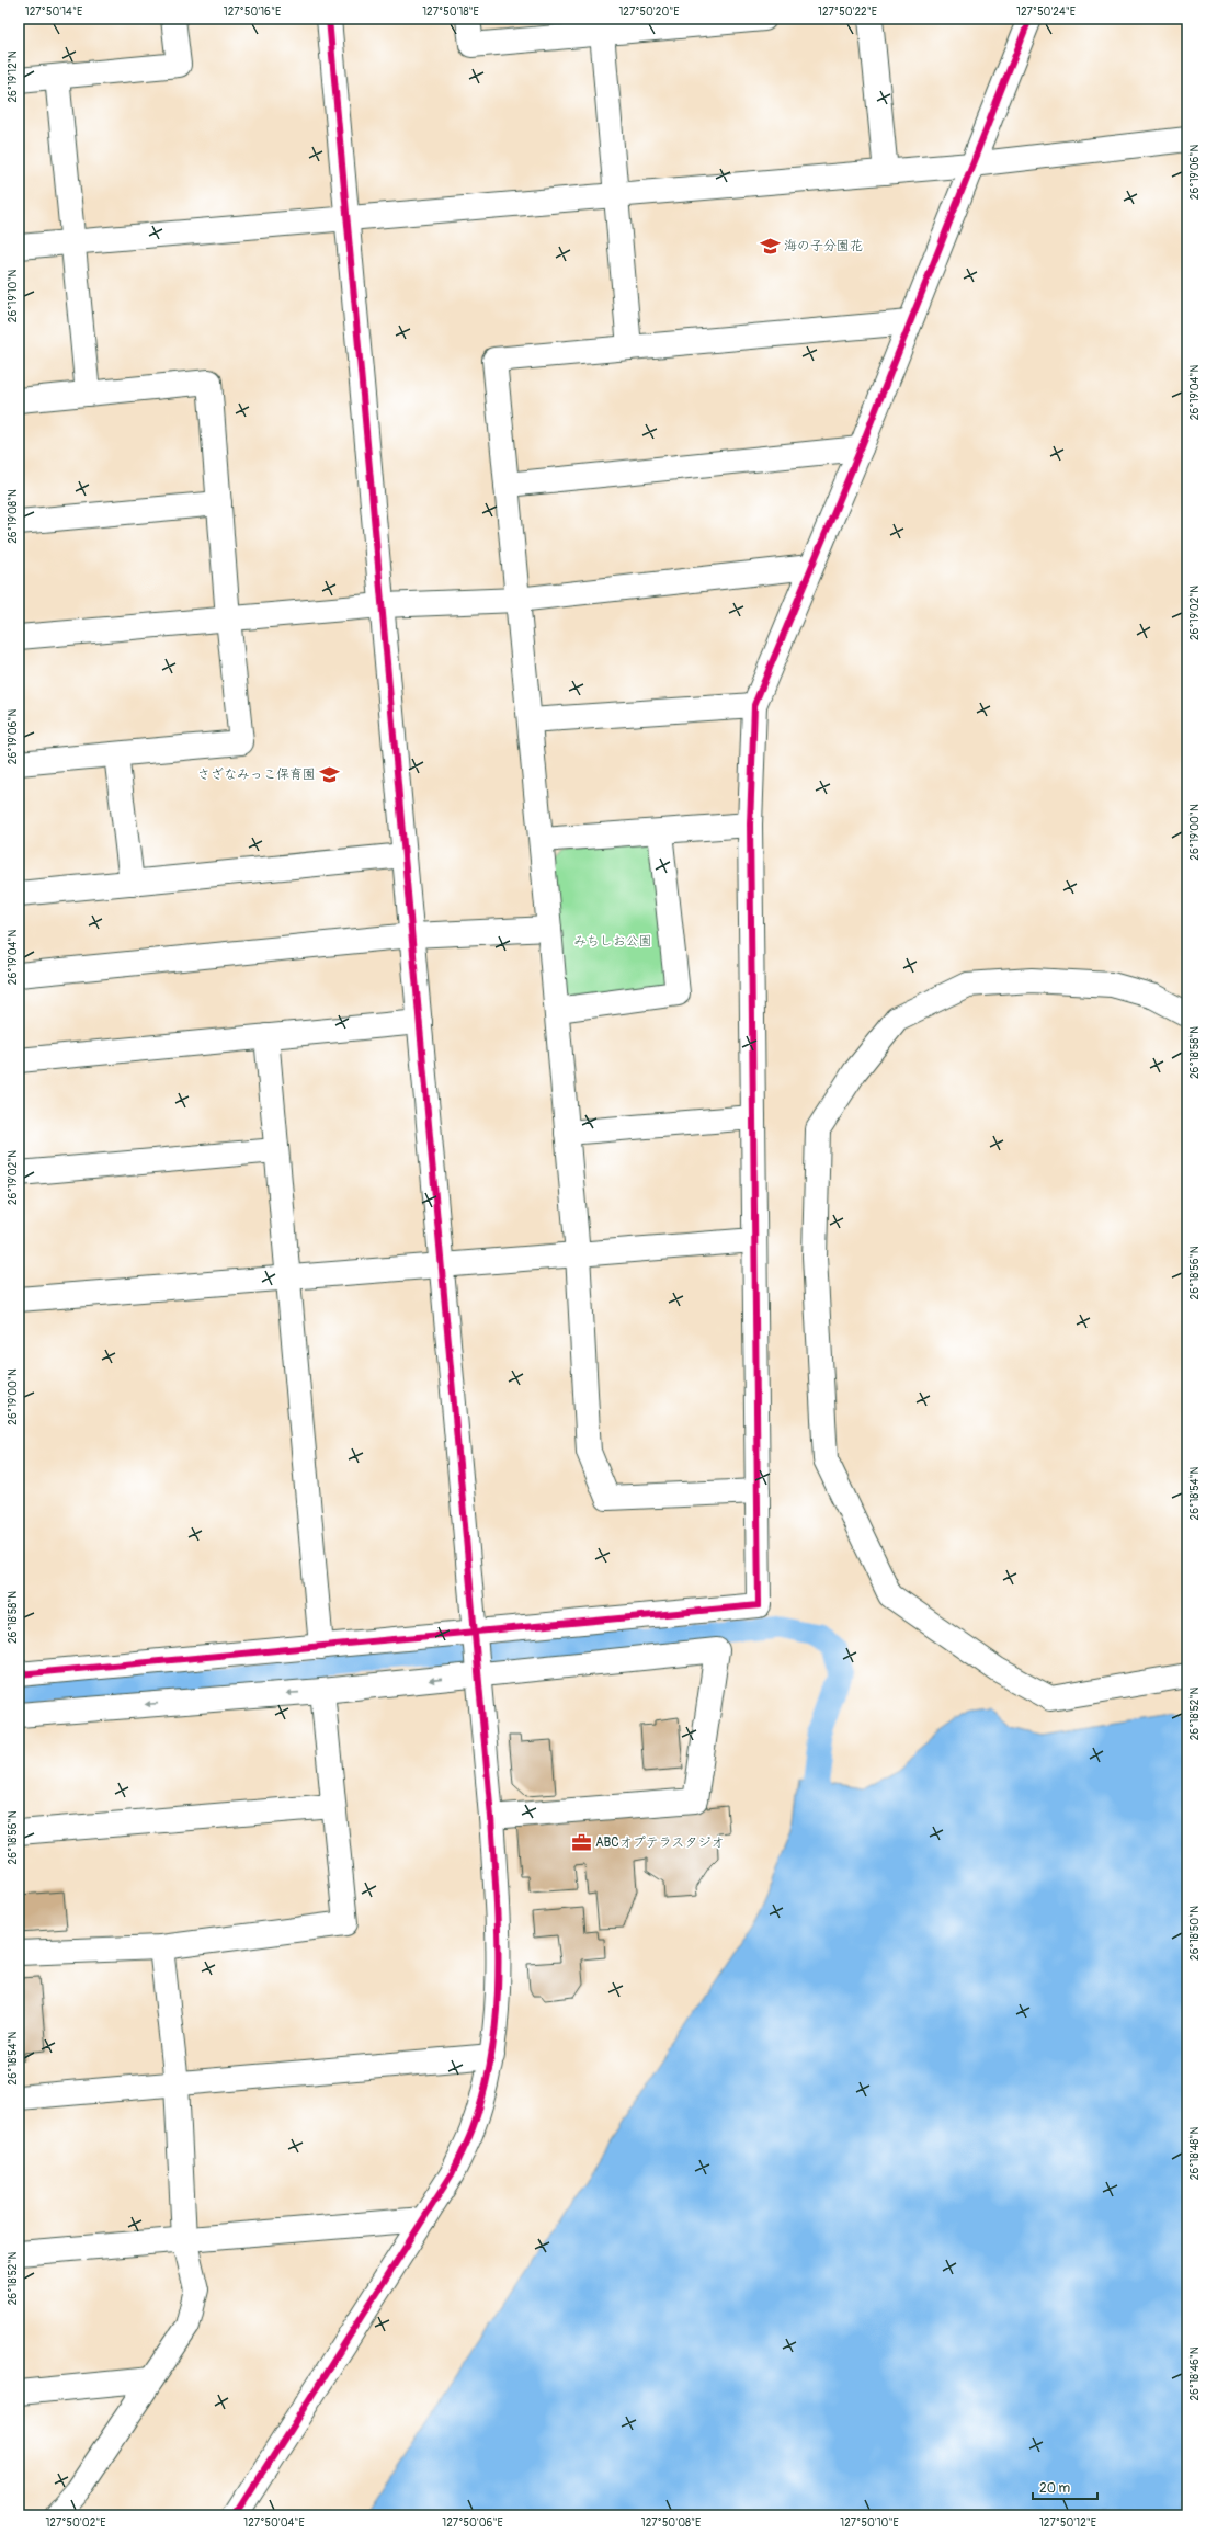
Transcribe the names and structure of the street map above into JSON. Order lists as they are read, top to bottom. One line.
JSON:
{"parks":["みちしお公園"],"places":{"school or university":["海の子分園花","さざなみっこ保育園"],"office":["ABCオプテラスタジオ"]},"scale_bar":"20 m","coordinates":["127°50'14\"E","127°50'16\"E","127°50'18\"E","127°50'20\"E","127°50'22\"E","127°50'24\"E","26°19'12\"N","26°19'06\"N","26°19'10\"N","26°19'04\"N","26°19'08\"N","26°19'02\"N","26°19'00\"N","26°18'58\"N","26°18'56\"N","26°18'54\"N","26°18'52\"N","26°18'50\"N","26°18'48\"N","26°18'46\"N","127°50'02\"E","127°50'04\"E","127°50'06\"E","127°50'08\"E","127°50'10\"E","127°50'12\"E"]}
